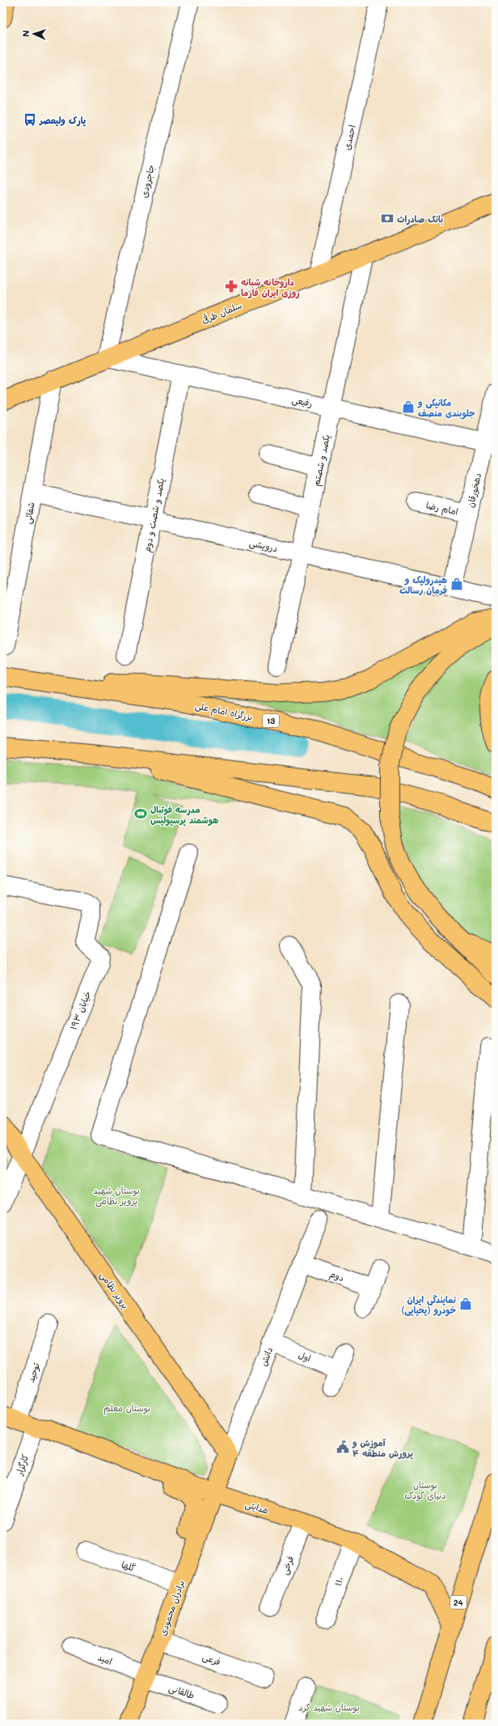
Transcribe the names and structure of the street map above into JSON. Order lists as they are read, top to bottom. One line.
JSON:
{"streets":{"main road":["سلمان طرقی","بزرگراه امام علی","13","پرویز نظامی","دانش","هدایتی","24","برادران محمودی"],"street":["احمدی","جاجرودی","رفیعی","یکصد و شصتم","دهخورقان","امام رضا","شفائی","یکصد و شصت و دوم","درویشی","خیابان ۱۹۳","دوم","اول","توحید","کارگزار","فرخی","گلها","۱۱۰","امید","فرعی","طالقانی"]},"crossings":[["احمدی","سلمان طرقی"],["جاجرودی","سلمان طرقی"],["جاجرودی","رفیعی"],["سلمان طرقی","رفیعی"],["سلمان طرقی","یکصد و شصتم"],["سلمان طرقی","شفائی"],["رفیعی","یکصد و شصتم"],["رفیعی","دهخورقان"],["رفیعی","یکصد و شصت و دوم"],["یکصد و شصتم","درویشی"],["دهخورقان","امام رضا"],["دهخورقان","درویشی"],["شفائی","درویشی"],["یکصد و شصت و دوم","درویشی"],["خیابان ۱۹۳","پرویز نظامی"],["دوم","دانش"],["پرویز نظامی","دانش"],["دانش","اول"],["دانش","هدایتی"],["دانش","برادران محمودی"],["توحید","هدایتی"],["کارگزار","هدایتی"],["هدایتی","فرخی"],["هدایتی","گلها"],["هدایتی","۱۱۰"],["هدایتی","24"],["هدایتی","برادران محمودی"],["هدایتی","امید"],["هدایتی","طالقانی"],["برادران محمودی","امید"],["برادران محمودی","فرعی"],["برادران محمودی","طالقانی"],["امید","طالقانی"]],"parks":["بوستان شهید پرویز نظامی","بوستان معلم","بوستان دنیای کودک","بوستان شهید کرد"],"places":{"bus stop":["پارک ولیعصر"],"bank":["بانک صادرات"],"pharmacy":["داروخانه شبانه روزی ایران فارما"],"shop":["مکانیکی و جلوبندی منصف","هیدرولیک و فرمان رسالت","نمایندگی ایران خودرو (یحیایی)"],"sports":["مدرسه فوتبال هوشمند پرسپولیس"],"public building":["آموزش و پرورش منطقه ۴"]},"north":"left"}
